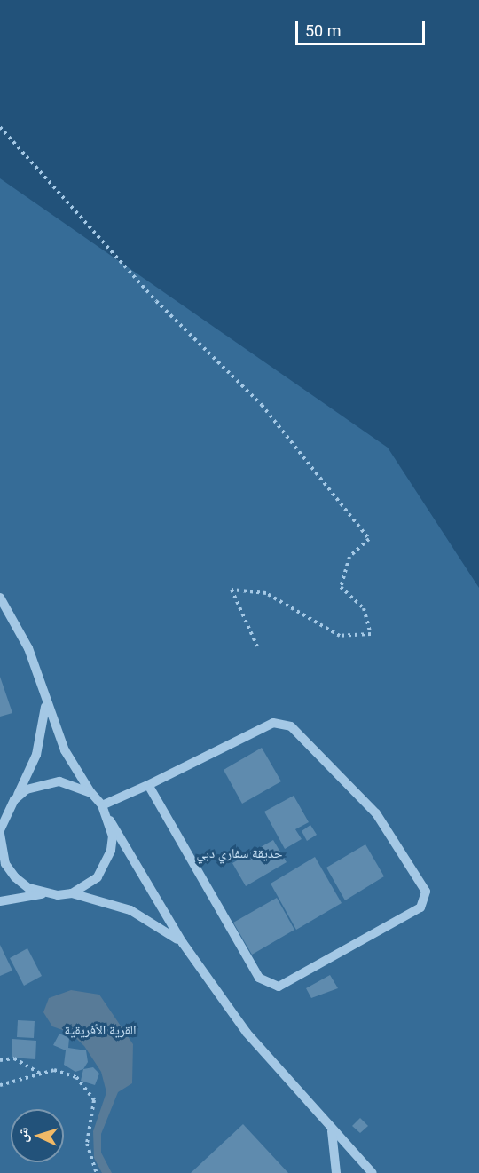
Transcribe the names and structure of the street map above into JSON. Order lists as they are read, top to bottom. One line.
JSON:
{"parks":["حديقة سفاري دبي","القرية الأفريقية"],"scale_bar":"50 m","north":"left"}
